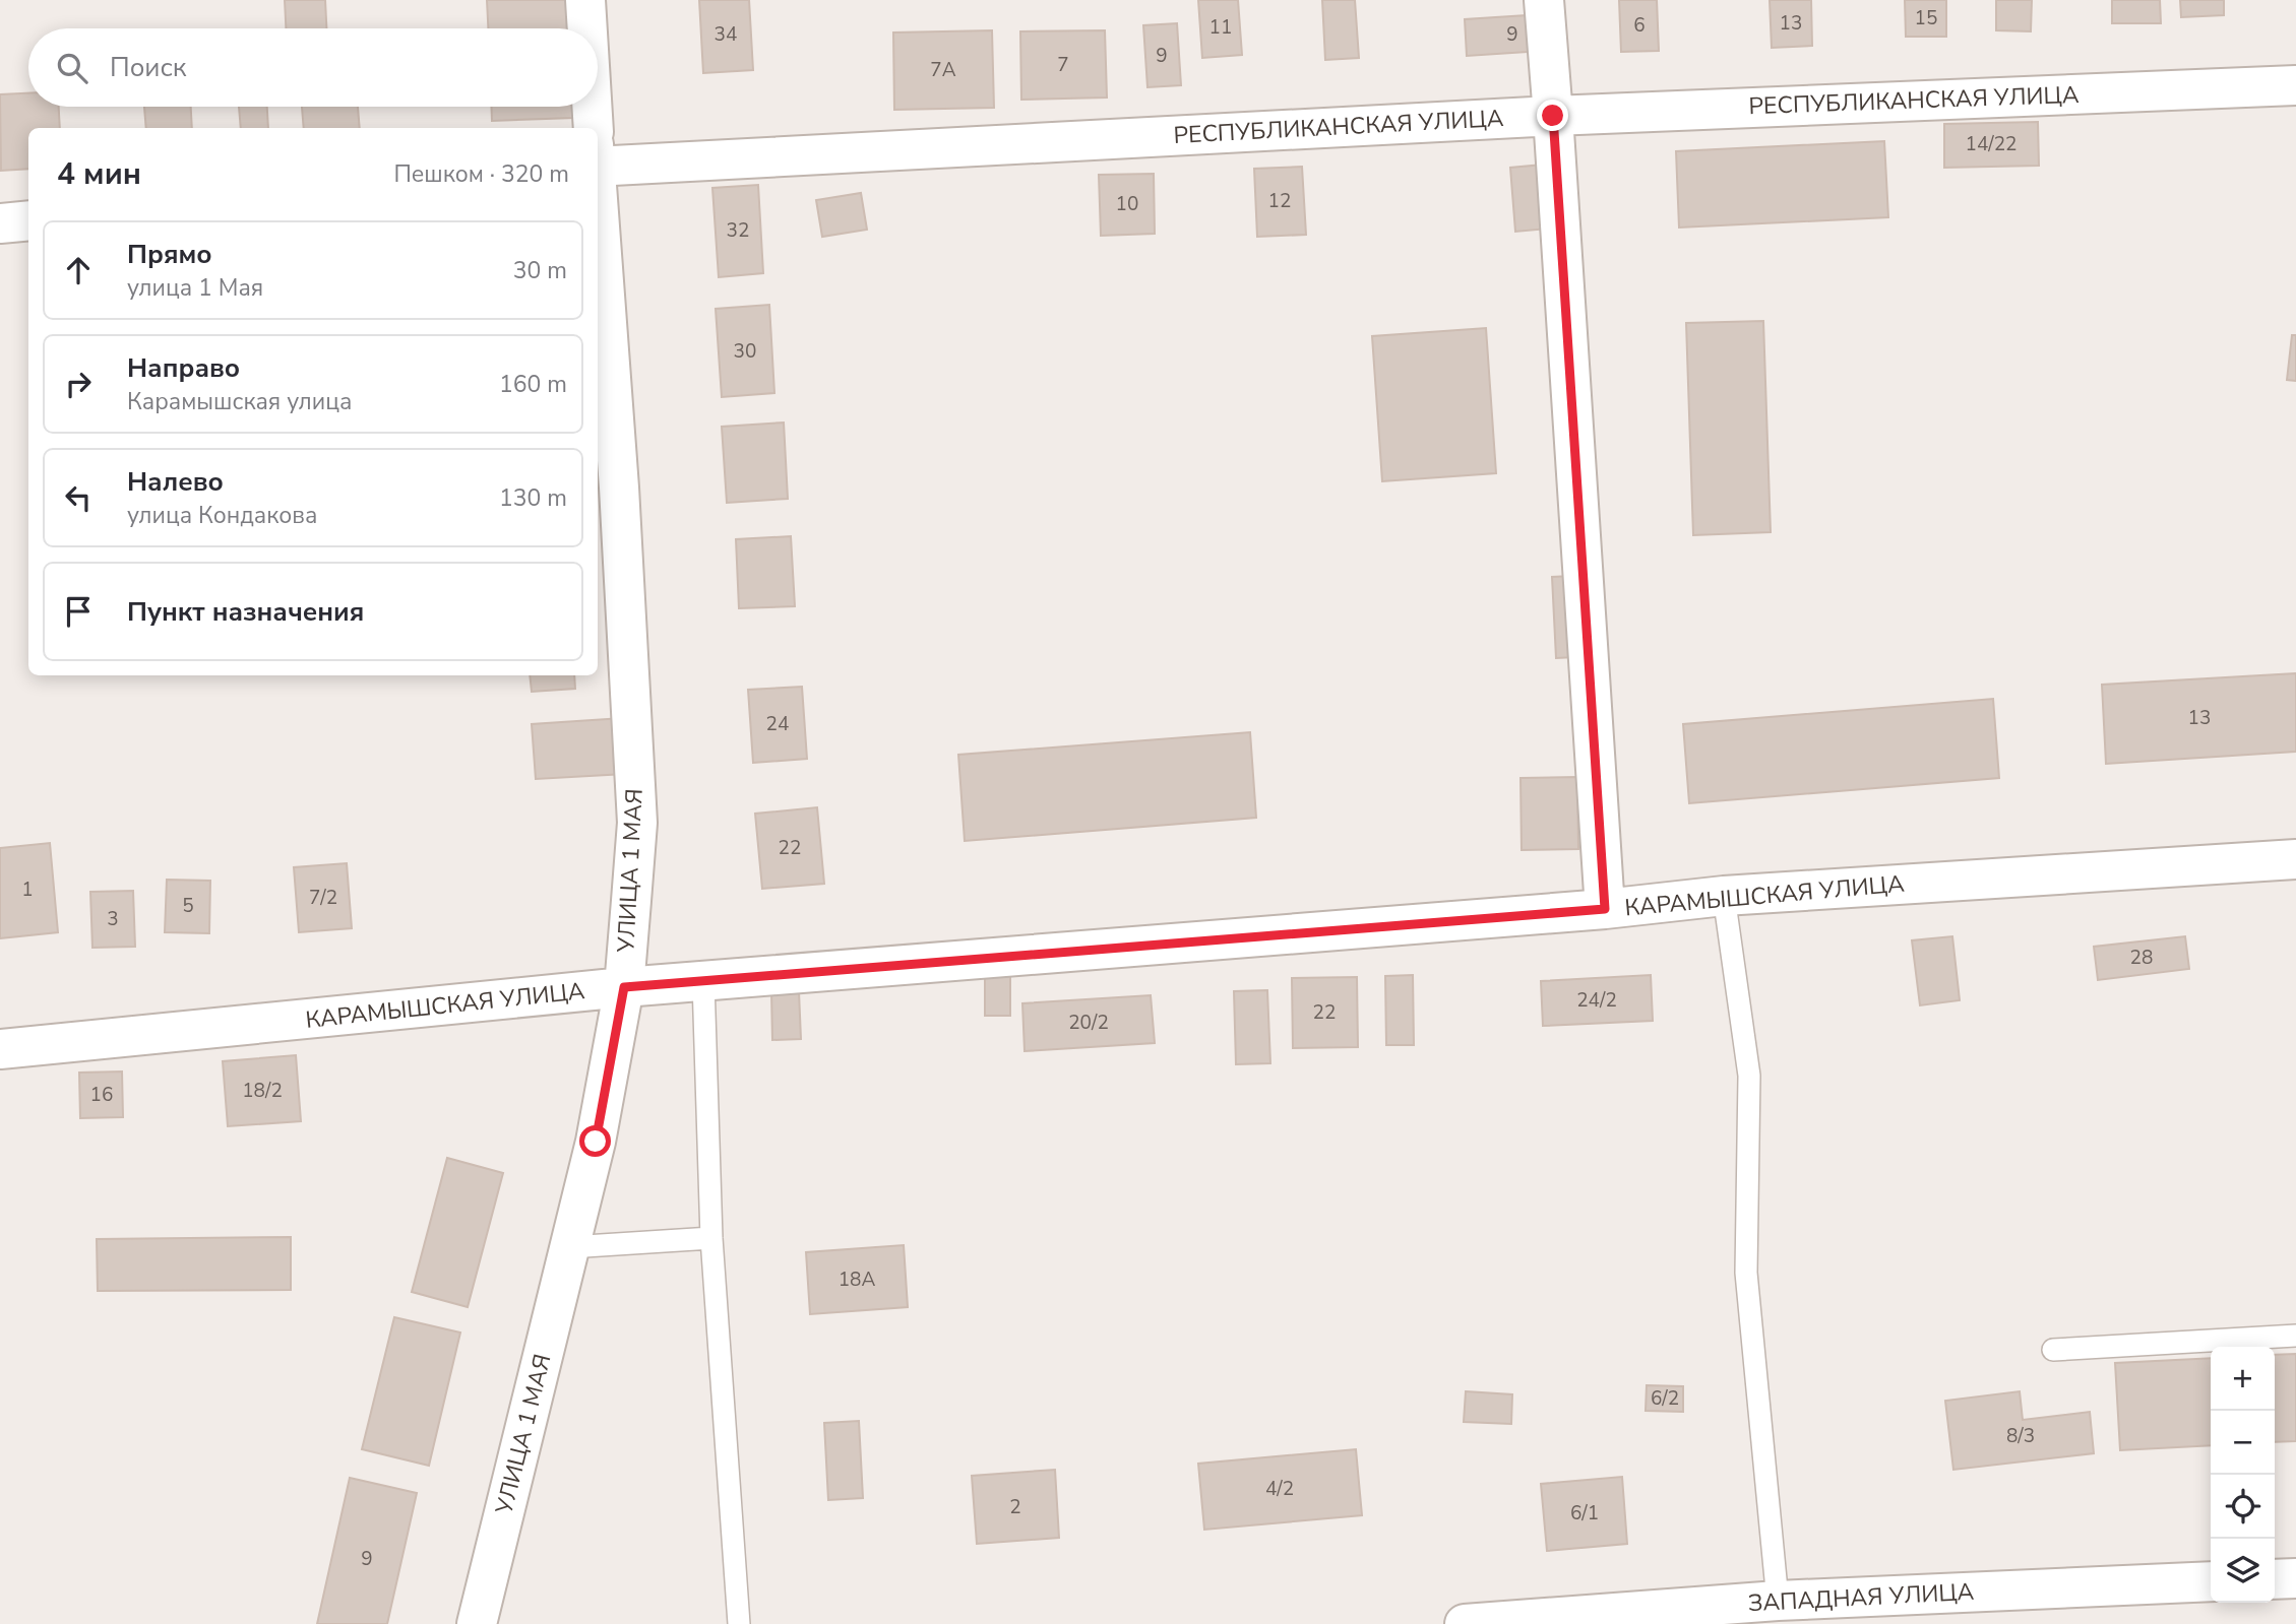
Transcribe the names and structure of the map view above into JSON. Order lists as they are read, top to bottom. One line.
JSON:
{"streets":{"street":["РЕСПУБЛИКАНСКАЯ УЛИЦА","УЛИЦА 1 МАЯ","КАРАМЫШСКАЯ УЛИЦА","ЗАПАДНАЯ УЛИЦА"]},"crossings":[["УЛИЦА 1 МАЯ","КАРАМЫШСКАЯ УЛИЦА"]],"house_numbers":["15","13","6","11","34","9","9","7","7А","14/22","12","10","32","30","13","24","22","1","7/2","5","3","28","24/2","22","20/2","18/2","16","18А","6/2","8/3","4/2","2","6/1","9"],"page":{"search":"Поиск","heading":["4 мин","Пешком · 320 m"],"list":[["Прямо","улица 1 Мая","30 m"],["Направо","Карамышская улица","160 m"],["Налево","улица Кондакова","130 m"],"Пункт назначения"],"map_buttons":["+","−"]}}
